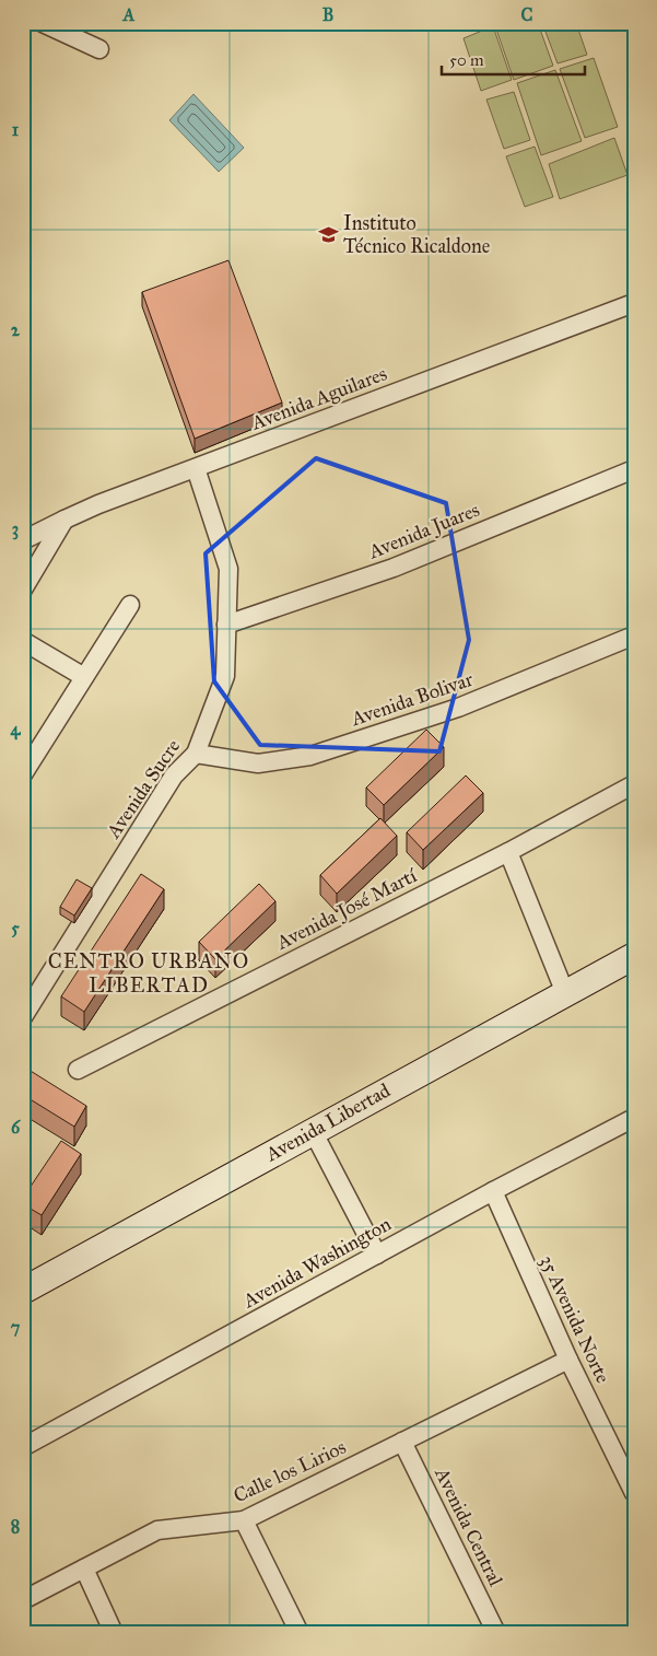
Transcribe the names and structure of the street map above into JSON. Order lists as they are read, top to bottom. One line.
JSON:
{"streets":{"main road":["Avenida Libertad"],"street":["Avenida Aguilares","Avenida Juares","Avenida Bolivar","Avenida Sucre","Avenida José Martí","Avenida Washington","35 Avenida Norte","Calle los Lirios","Avenida Central"]},"crossings":[["Avenida Aguilares","Avenida Sucre"],["Avenida Juares","Avenida Sucre"],["Avenida Bolivar","Avenida Sucre"],["Avenida Washington","35 Avenida Norte"],["35 Avenida Norte","Calle los Lirios"],["Calle los Lirios","Avenida Central"]],"districts":["CENTRO URBANO LIBERTAD"],"places":{"school or university":["Instituto Técnico Ricaldone"]},"scale_bar":"50 m","grid":{"columns":["A","B","C"],"rows":["1","2","3","4","5","6","7","8"]}}
